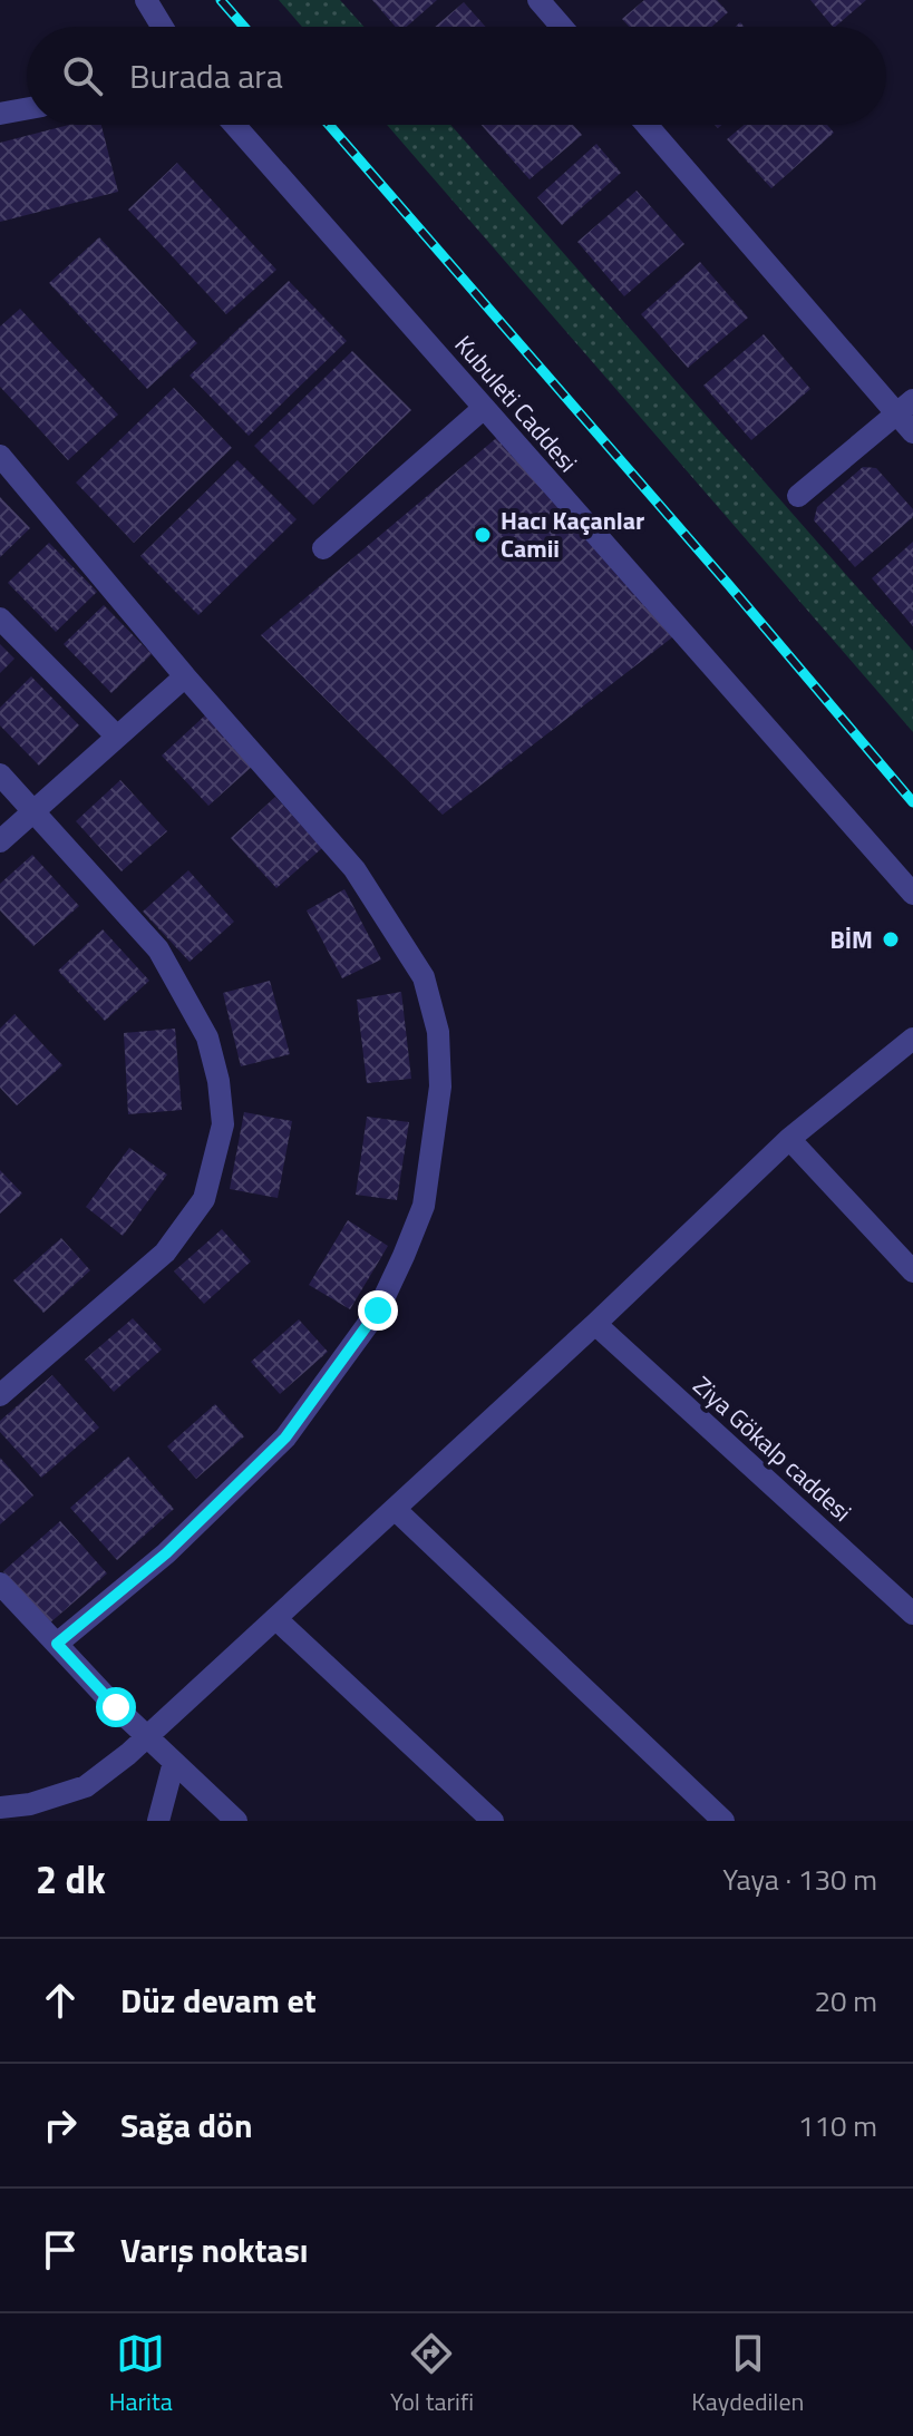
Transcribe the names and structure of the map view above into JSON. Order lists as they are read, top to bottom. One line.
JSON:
{"streets":{"street":["Kubuleti Caddesi","Ziya Gökalp caddesi"]},"places":["Hacı Kaçanlar Camii","BİM"],"page":{"search":"Burada ara","heading":["2 dk","Yaya · 130 m"],"list":[["Düz devam et","20 m"],["Sağa dön","110 m"],"Varış noktası"],"nav":["Harita","Yol tarifi","Kaydedilen"]}}
